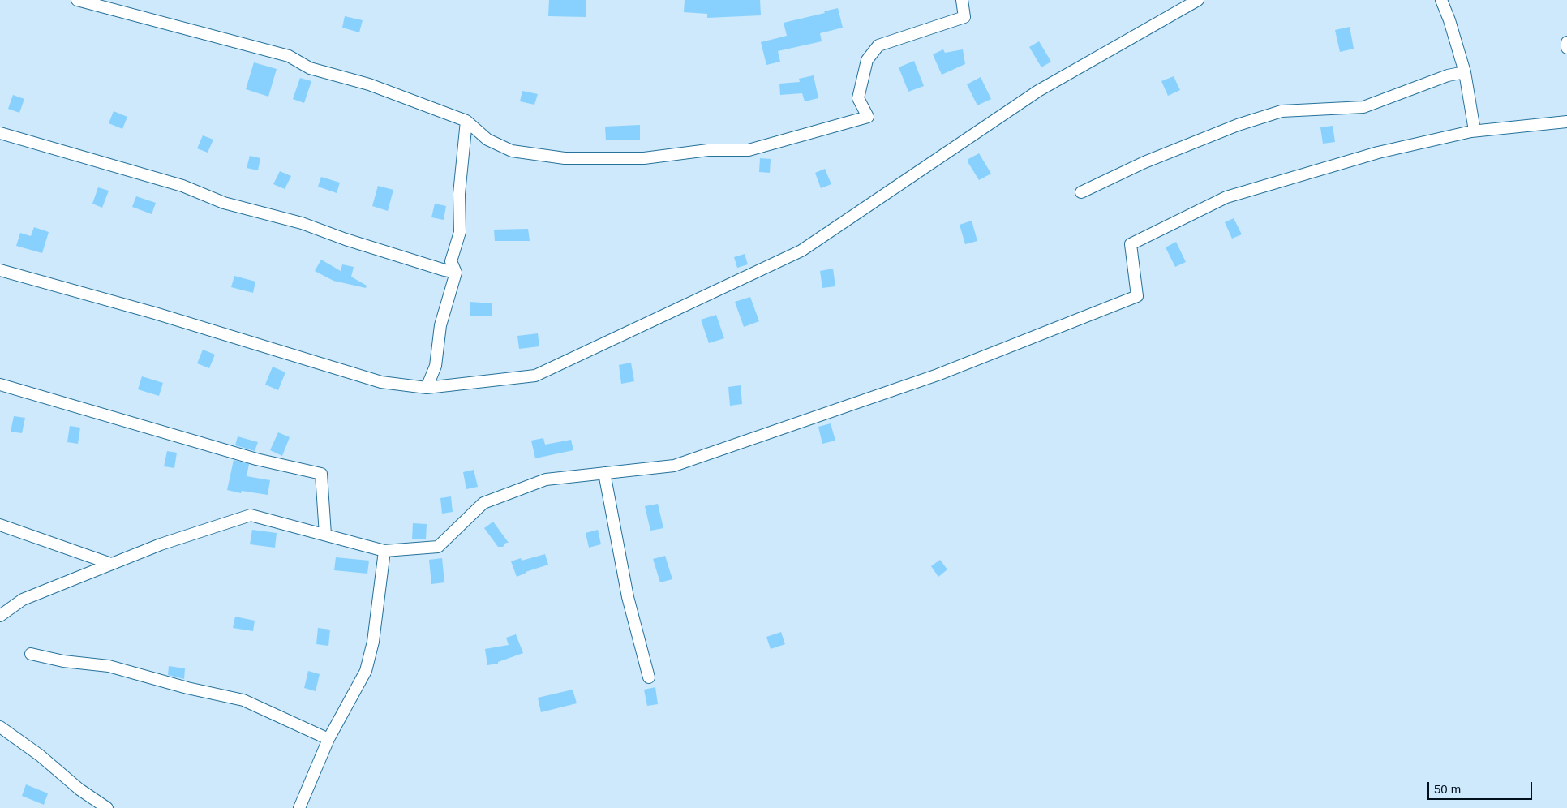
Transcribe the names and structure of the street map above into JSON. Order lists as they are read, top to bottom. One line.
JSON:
{"scale_bar":"50 m"}
